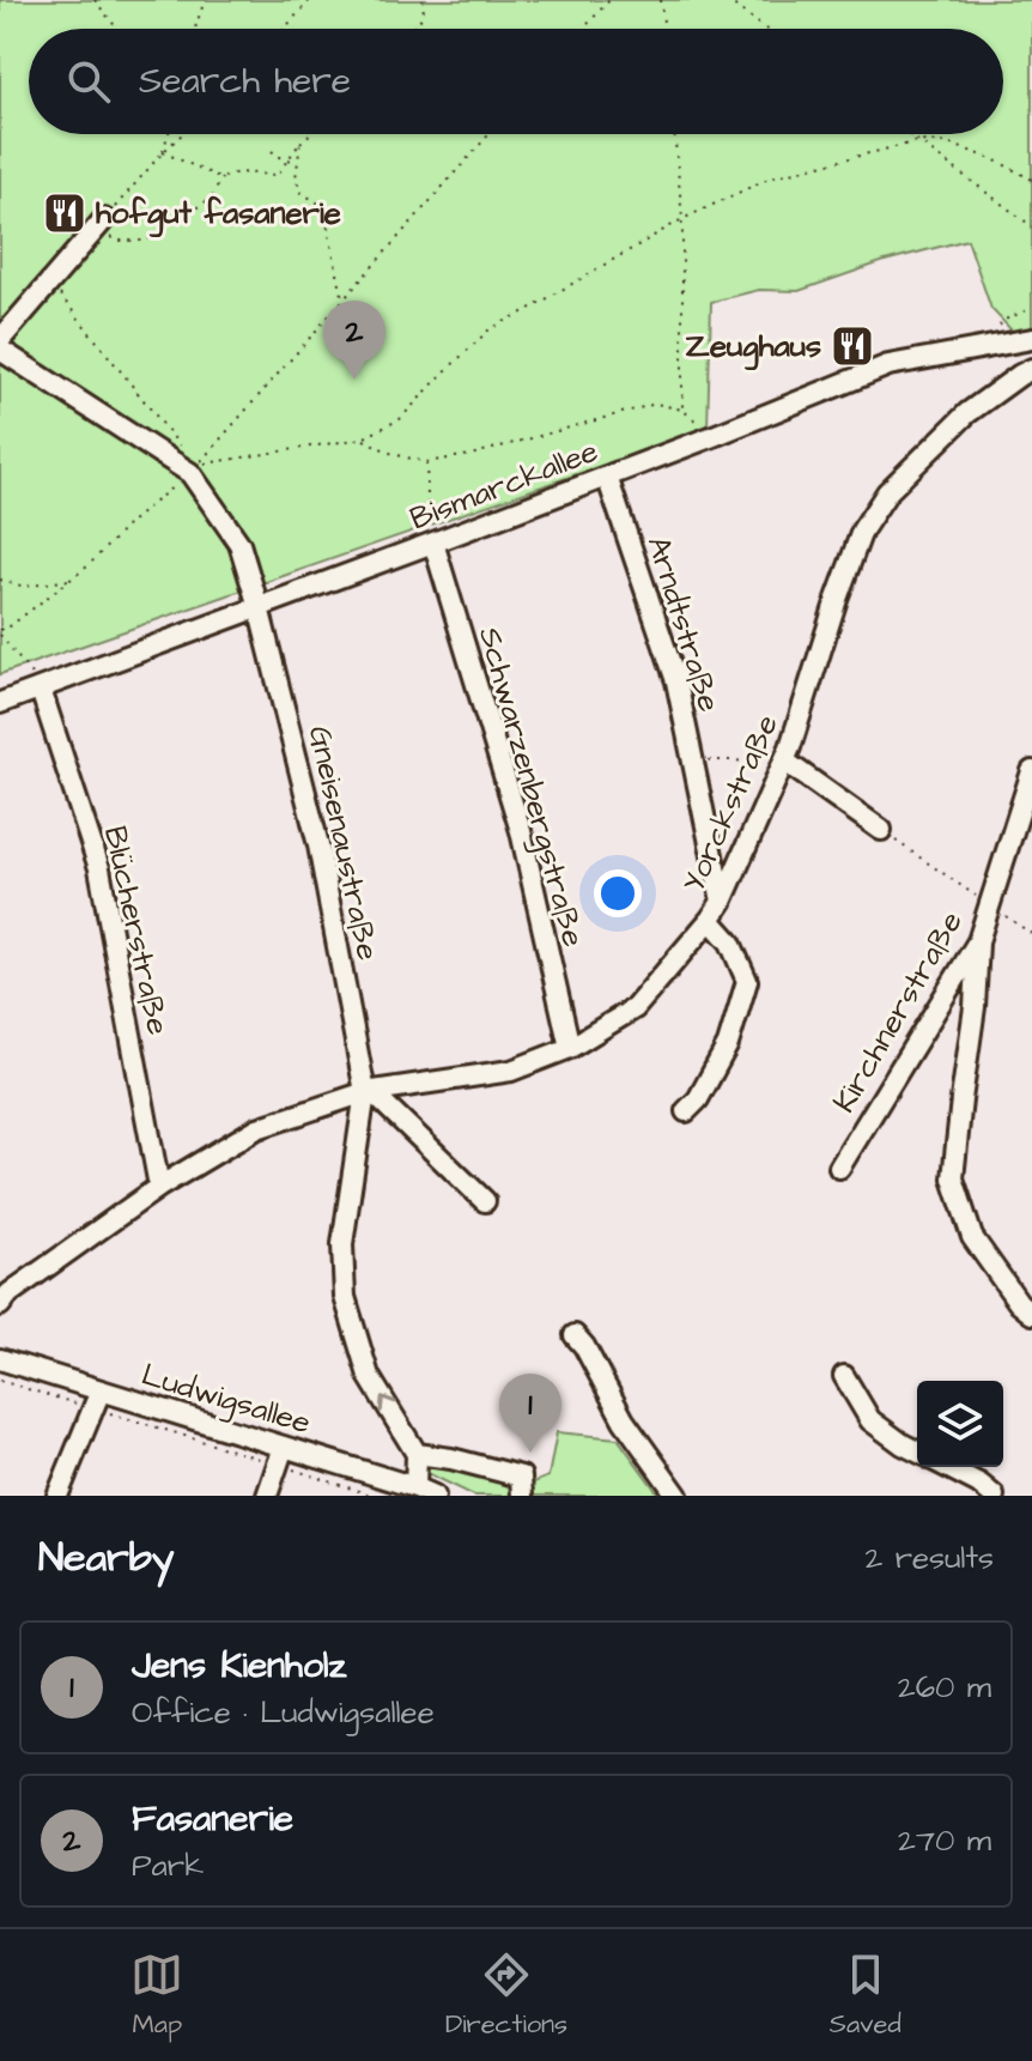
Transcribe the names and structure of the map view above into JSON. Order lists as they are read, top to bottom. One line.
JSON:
{"streets":{"street":["Bismarckallee","Arndtstraße","Schwarzenbergstraße","Yorckstraße","Gneisenaustraße","Blücherstraße","Kirchnerstraße","Ludwigsallee"]},"crossings":[["Bismarckallee","Arndtstraße"],["Bismarckallee","Schwarzenbergstraße"],["Bismarckallee","Gneisenaustraße"],["Bismarckallee","Blücherstraße"],["Arndtstraße","Yorckstraße"],["Schwarzenbergstraße","Yorckstraße"],["Yorckstraße","Gneisenaustraße"],["Yorckstraße","Blücherstraße"]],"one_way":["Gneisenaustraße"],"places":{"restaurant":["hofgut fasanerie","Zeughaus"]},"page":{"search":"Search here","pins":["2","1"],"heading":["Nearby","2 results"],"list":[{"mark":"1","name":"Jens Kienholz","note":"Office · Ludwigsallee","value":"260 m"},{"mark":"2","name":"Fasanerie","note":"Park","value":"270 m"}],"nav":["Map","Directions","Saved"]}}
